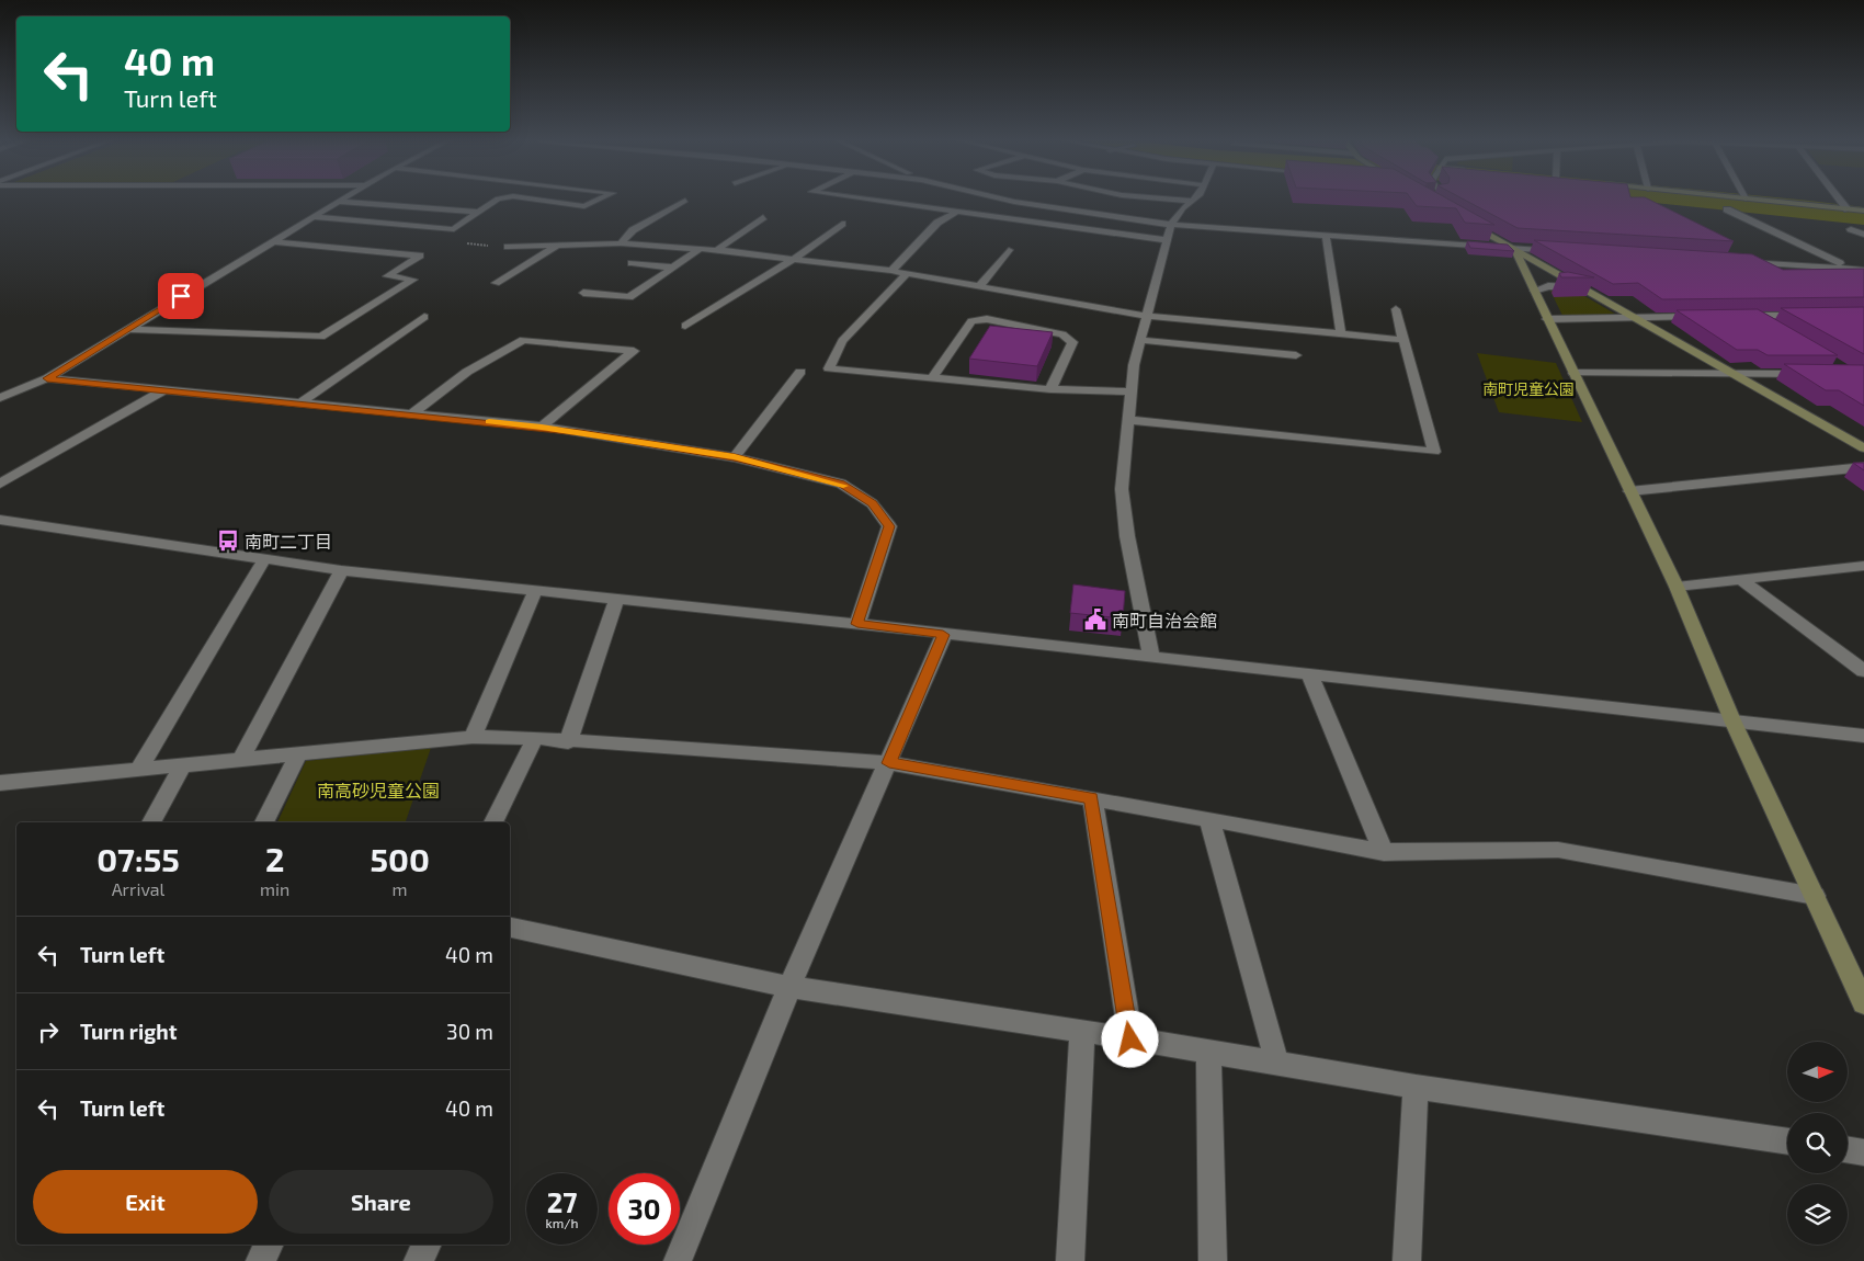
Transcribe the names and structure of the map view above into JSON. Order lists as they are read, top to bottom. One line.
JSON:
{"parks":["南町児童公園","南高砂児童公園"],"places":{"bus stop":["南町二丁目"],"public building":["南町自治会館"]},"north":"right","page":{"turn":["40 m","Turn left"],"eta":["07:55","Arrival","2","min","500","m"],"list":[{"name":"Turn left","value":"40 m"},{"name":"Turn right","value":"30 m"},{"name":"Turn left","value":"40 m"}],"buttons":["Exit","Share"],"speed":"27 km/h","limit":"30"}}
